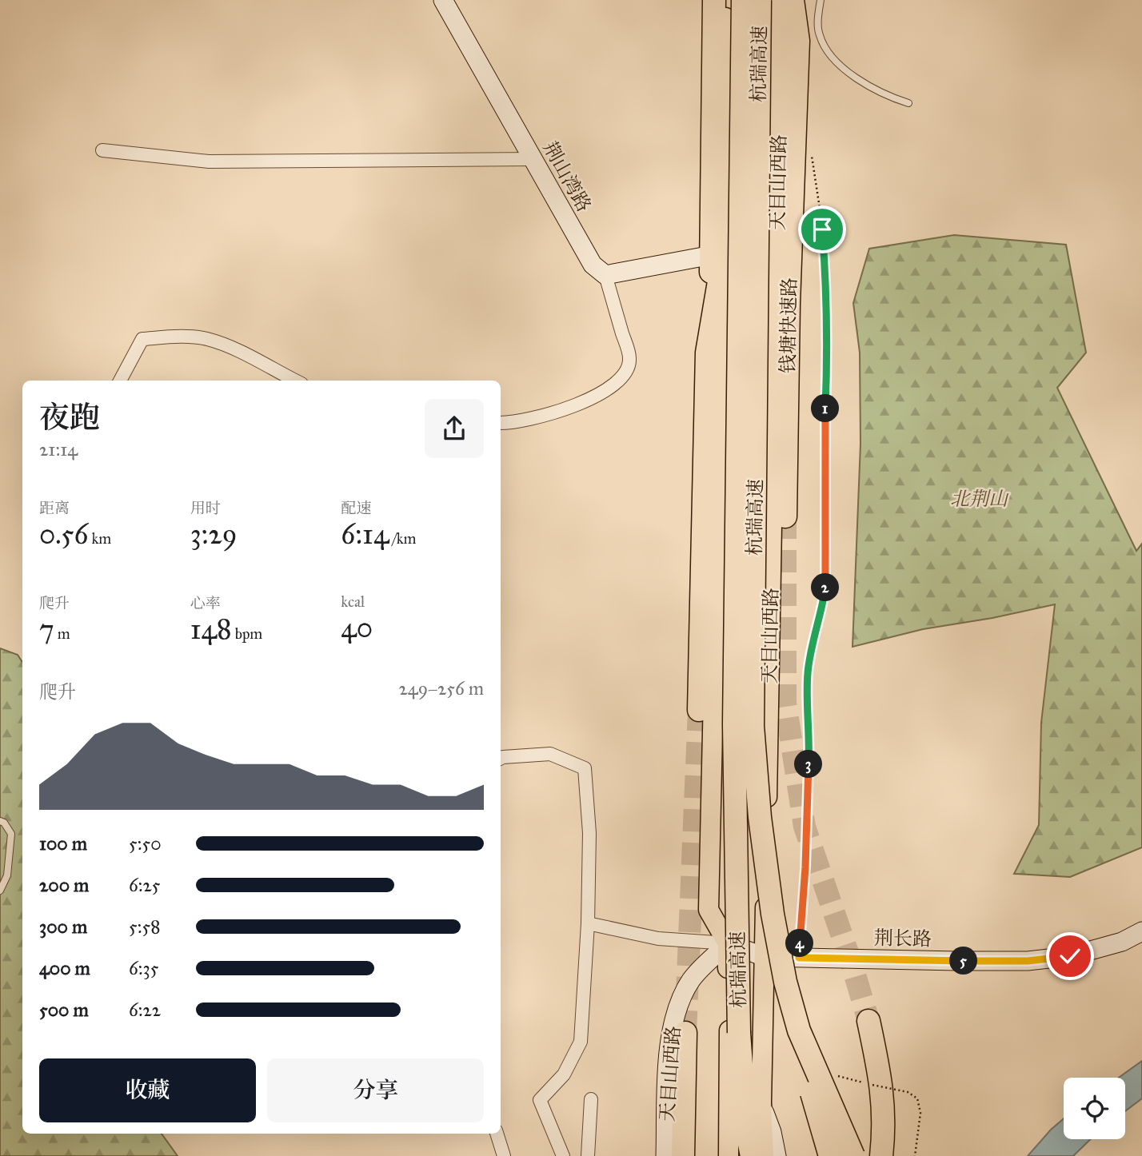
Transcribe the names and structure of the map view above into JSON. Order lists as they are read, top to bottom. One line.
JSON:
{"streets":{"highway":["杭瑞高速","钱塘快速路"],"main road":["荆山湾路","天目山西路","荆长路"]},"crossings":[["天目山西路","荆长路"]],"parks":["北荆山"],"page":{"heading":["夜跑","21:14"],"pins":["1","2","3","4","5"],"stats":[["距离","0.56 km"],["用时","3:29"],["配速","6:14 /km"],["爬升","7 m"],["心率","148 bpm"],["kcal","40"]],"chart":["爬升","249–256 m"],"list":[{"name":"100 m","note":"5:50"},{"name":"200 m","note":"6:25"},{"name":"300 m","note":"5:58"},{"name":"400 m","note":"6:35"},{"name":"500 m","note":"6:22"}],"buttons":["收藏","分享"]}}
